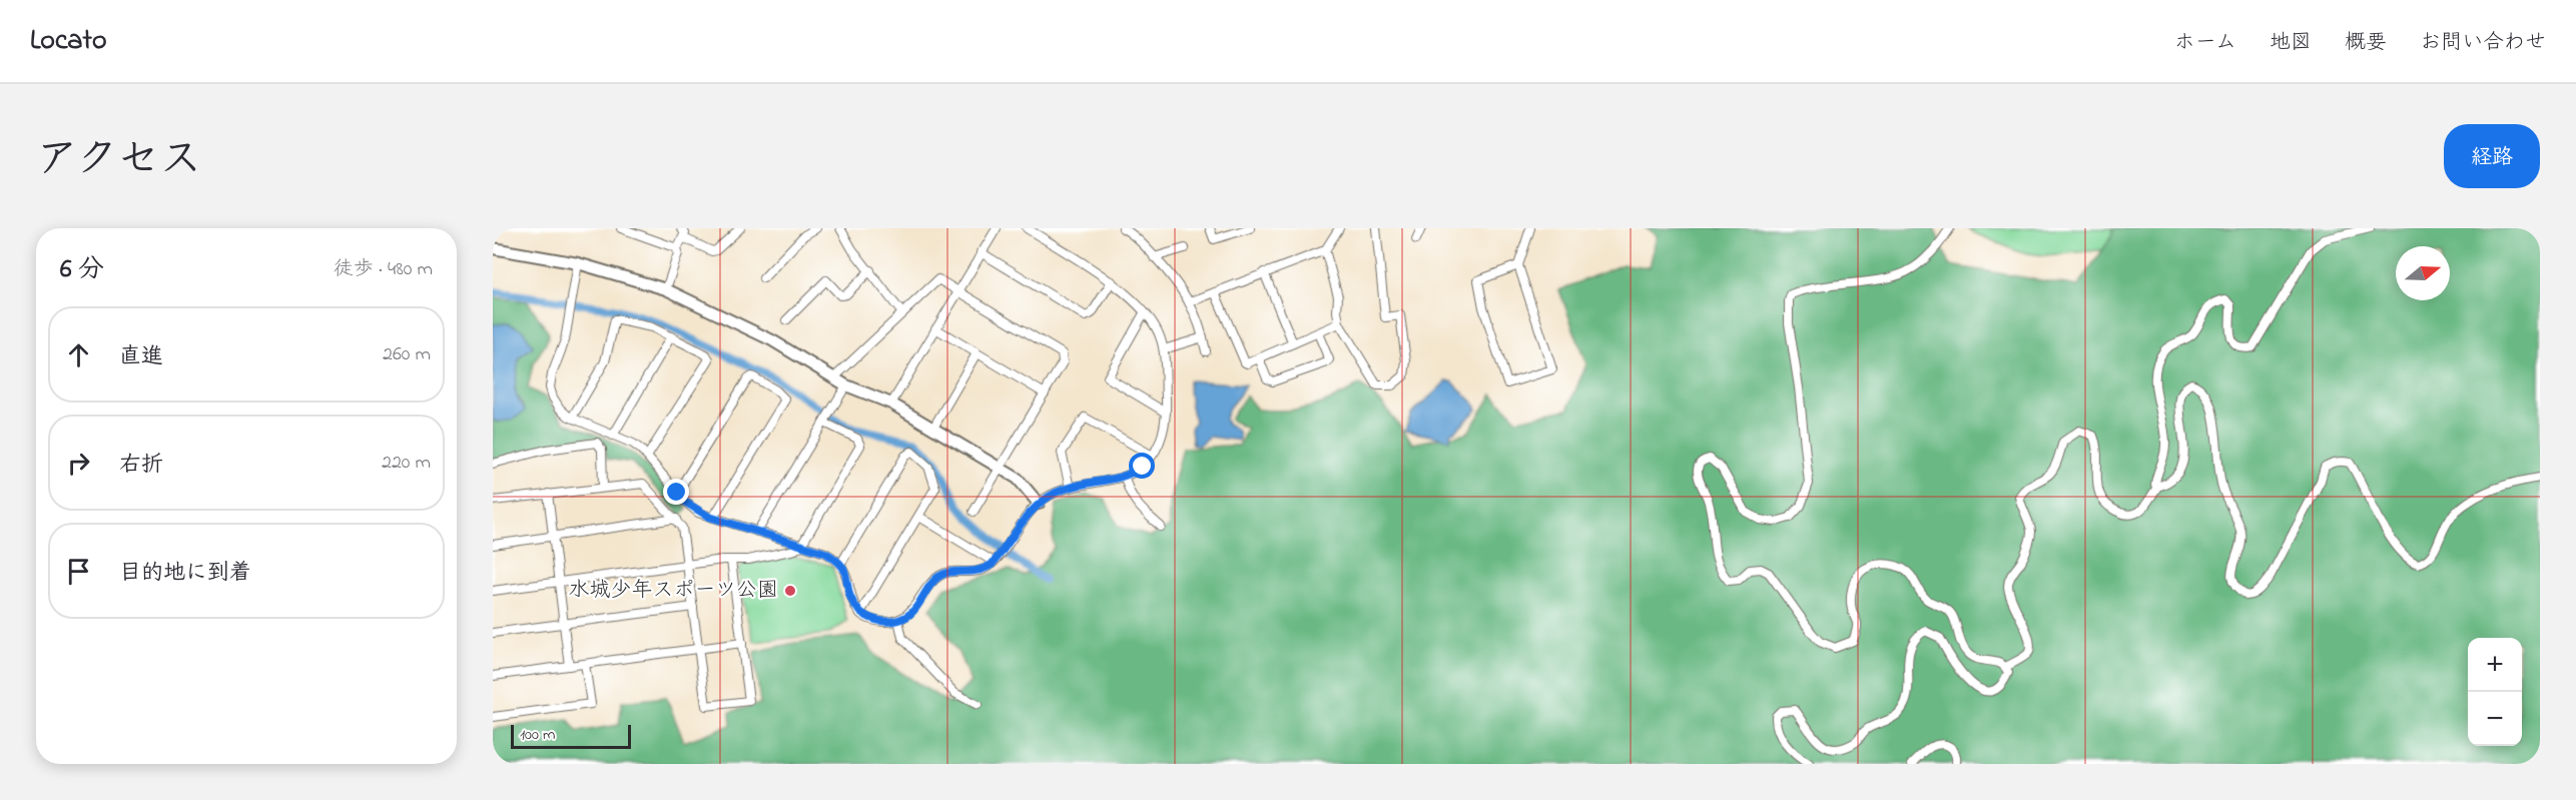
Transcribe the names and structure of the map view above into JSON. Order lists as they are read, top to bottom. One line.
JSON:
{"places":["水城少年スポーツ公園"],"scale_bar":"100 m","north":"right","page":{"header":"Locato","nav":["ホーム","地図","概要","お問い合わせ"],"title":"アクセス","buttons":"経路","heading":["6 分","徒歩 · 480 m"],"list":[["直進","260 m"],["右折","220 m"],"目的地に到着"],"map_buttons":["+","−"],"scale":"100 m"}}
